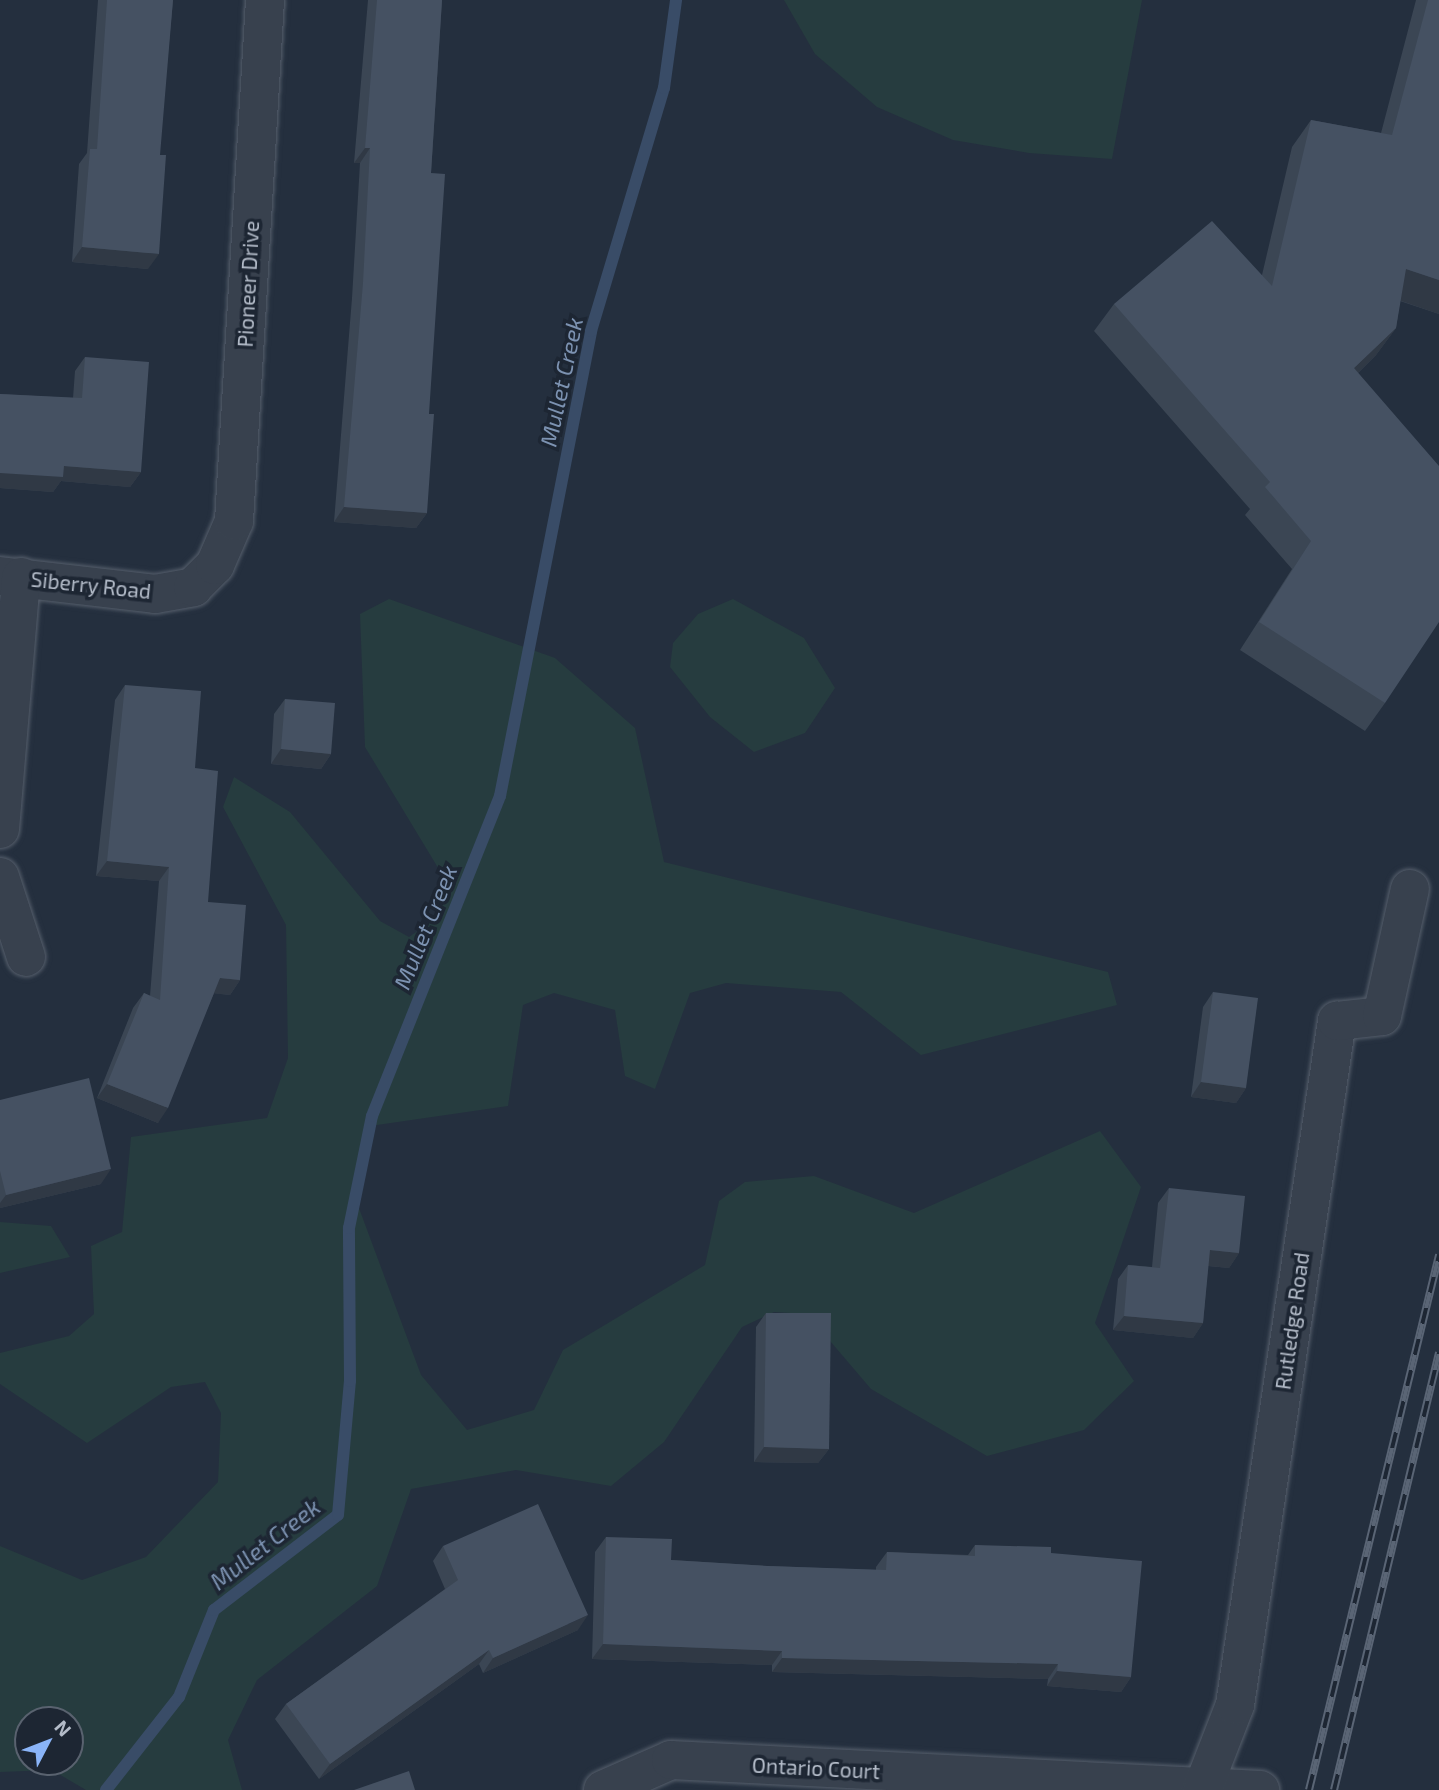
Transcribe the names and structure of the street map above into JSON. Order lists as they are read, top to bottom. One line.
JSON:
{"streets":{"street":["Pioneer Drive","Siberry Road","Rutledge Road","Ontario Court"]},"crossings":[["Pioneer Drive","Siberry Road"],["Rutledge Road","Ontario Court"]],"water":["Mullet Creek"],"north":"top right"}
